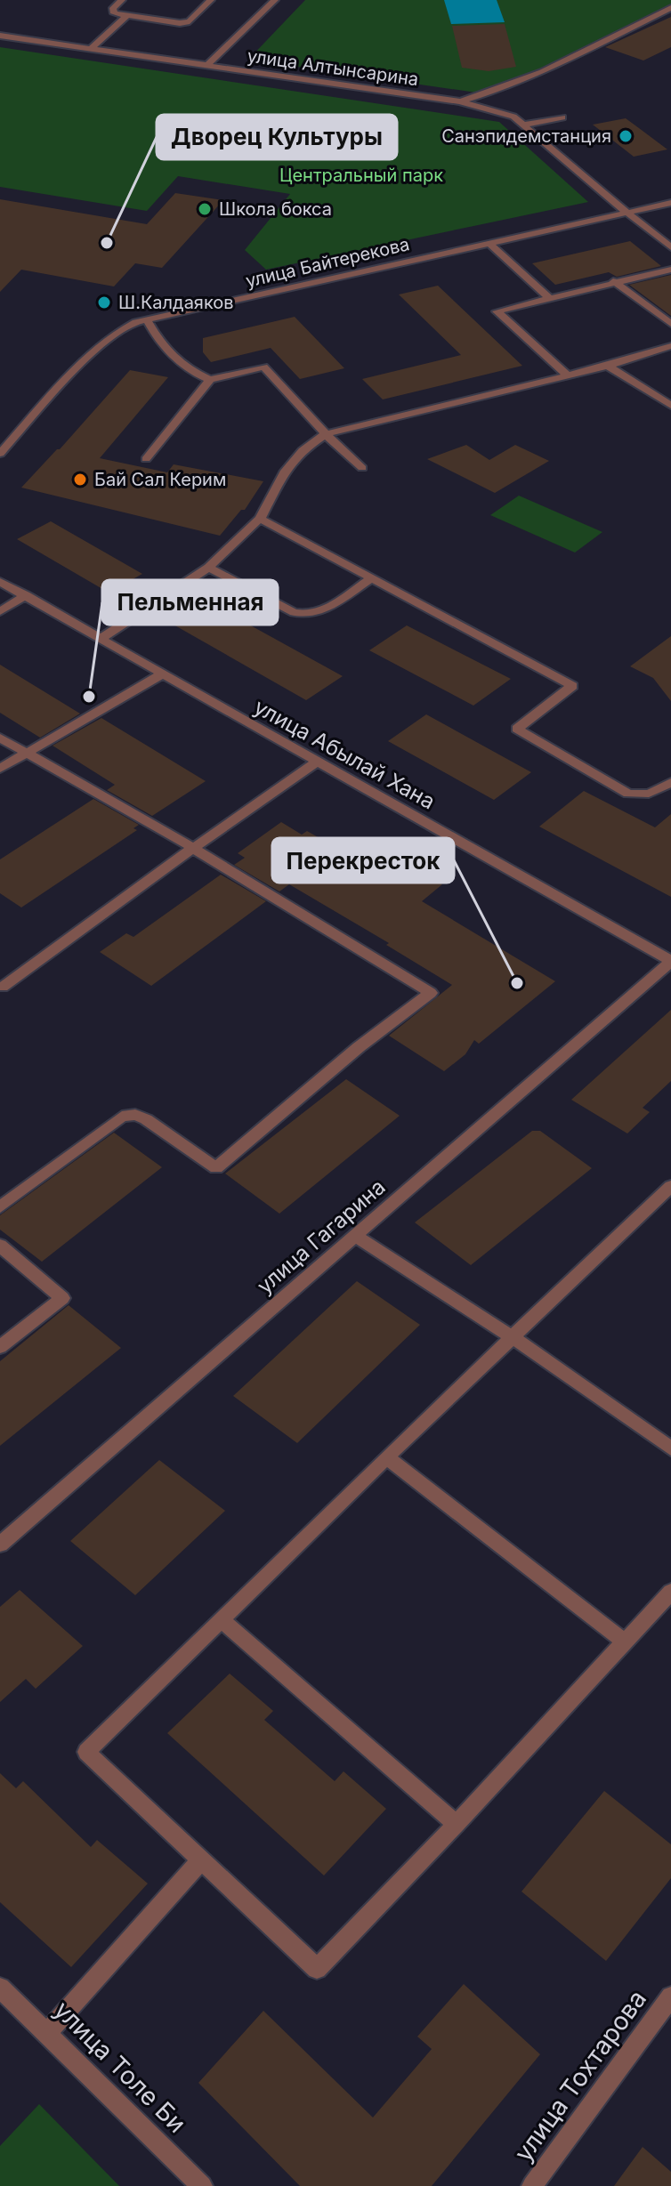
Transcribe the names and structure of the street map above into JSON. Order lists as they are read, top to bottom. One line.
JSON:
{"streets":{"street":["улица Алтынсарина","улица Байтерекова","улица Абылай Хана","улица Гагарина","улица Толе Би","улица Тохтарова"]},"crossings":[["улица Алтынсарина","улица Байтерекова"],["улица Абылай Хана","улица Гагарина"]],"parks":["Центральный парк"],"places":["Санэпидемстанция","Школа бокса","Дворец Культуры","Ш.Калдаяков","Бай Сал Керим","Пельменная","Перекресток"]}
